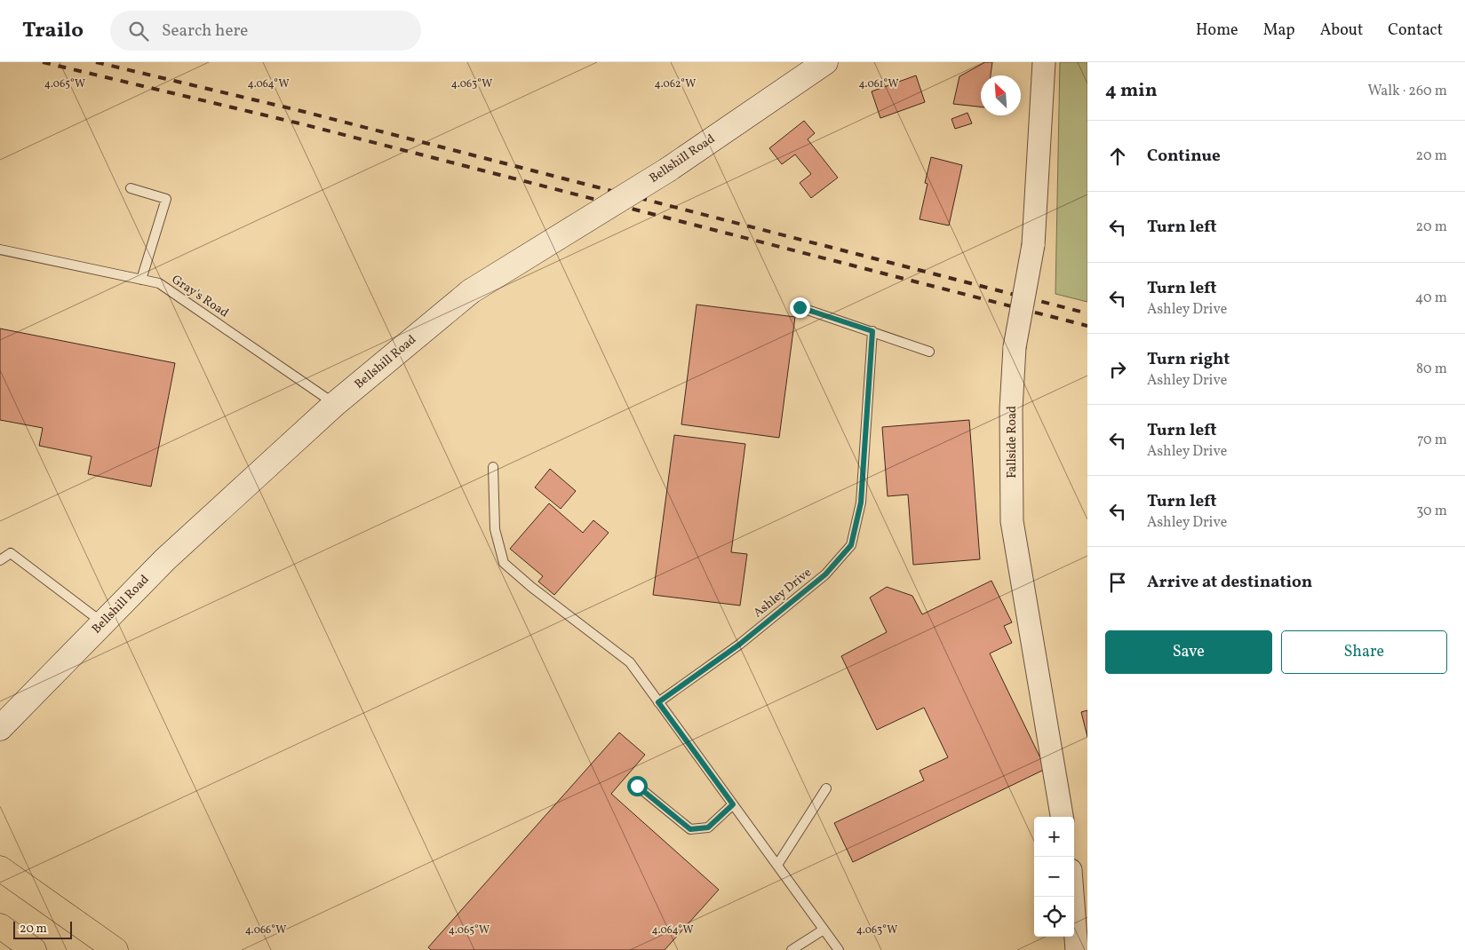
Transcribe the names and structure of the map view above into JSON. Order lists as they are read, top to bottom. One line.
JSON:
{"streets":{"main road":["Bellshill Road"],"street":["Fallside Road"],"lane":["Gray's Road","Ashley Drive"]},"crossings":[["Bellshill Road","Gray's Road"]],"scale_bar":"20 m","north":"top left","page":{"header":"Trailo","search":"Search here","nav":["Home","Map","About","Contact"],"heading":["4 min","Walk · 260 m"],"list":[["Continue","20 m"],["Turn left","20 m"],["Turn left","Ashley Drive","40 m"],["Turn right","Ashley Drive","80 m"],["Turn left","Ashley Drive","70 m"],["Turn left","Ashley Drive","30 m"],"Arrive at destination"],"buttons":["Save","Share"],"map_buttons":["+","−"],"scale":"20 m"},"coordinates":["4.065°W","4.064°W","4.063°W","4.062°W","4.061°W","4.066°W"]}
